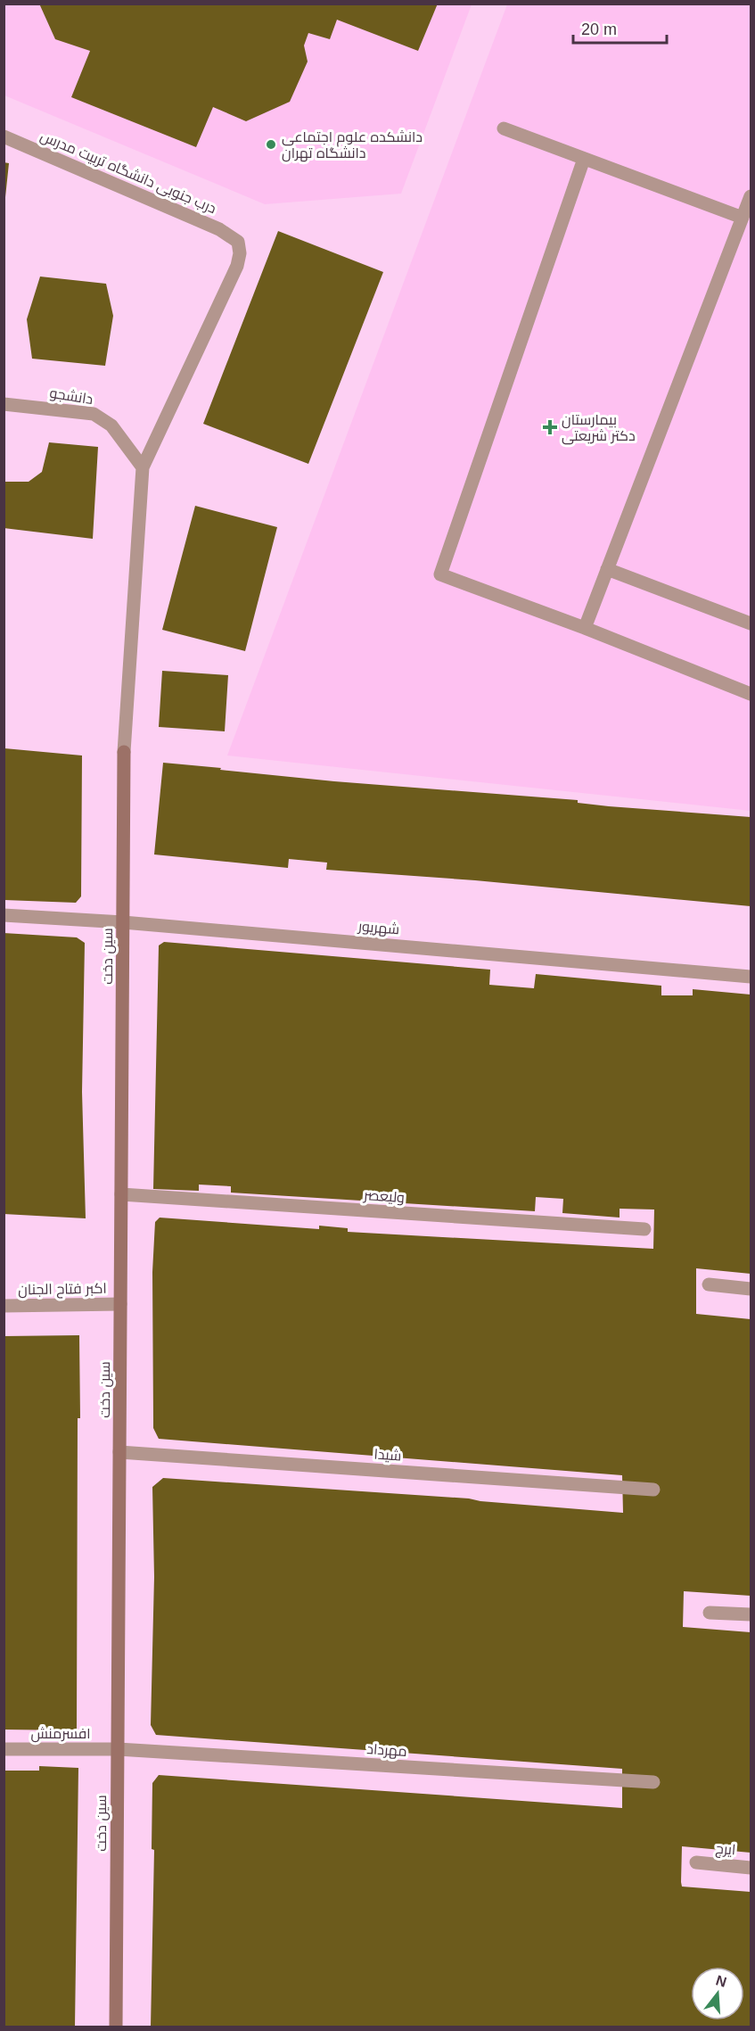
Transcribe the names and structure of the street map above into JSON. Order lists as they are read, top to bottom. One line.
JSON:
{"streets":{"street":["درب جنوبی دانشگاه تربیت مدرس","دانشجو","شهریور","سین دخت","ولیعصر","اکبر فتاح الجنان","شیدا","افسرمنش","مهرداد","ایرج"]},"crossings":[["درب جنوبی دانشگاه تربیت مدرس","دانشجو"],["درب جنوبی دانشگاه تربیت مدرس","سین دخت"],["دانشجو","سین دخت"],["شهریور","سین دخت"],["سین دخت","ولیعصر"],["سین دخت","اکبر فتاح الجنان"],["سین دخت","شیدا"],["سین دخت","افسرمنش"],["سین دخت","مهرداد"],["افسرمنش","مهرداد"]],"places":{"other":["دانشکده علوم اجتماعی دانشگاه تهران"],"health":["بیمارستان دکتر شریعتی"]},"scale_bar":"20 m","north":"top"}
